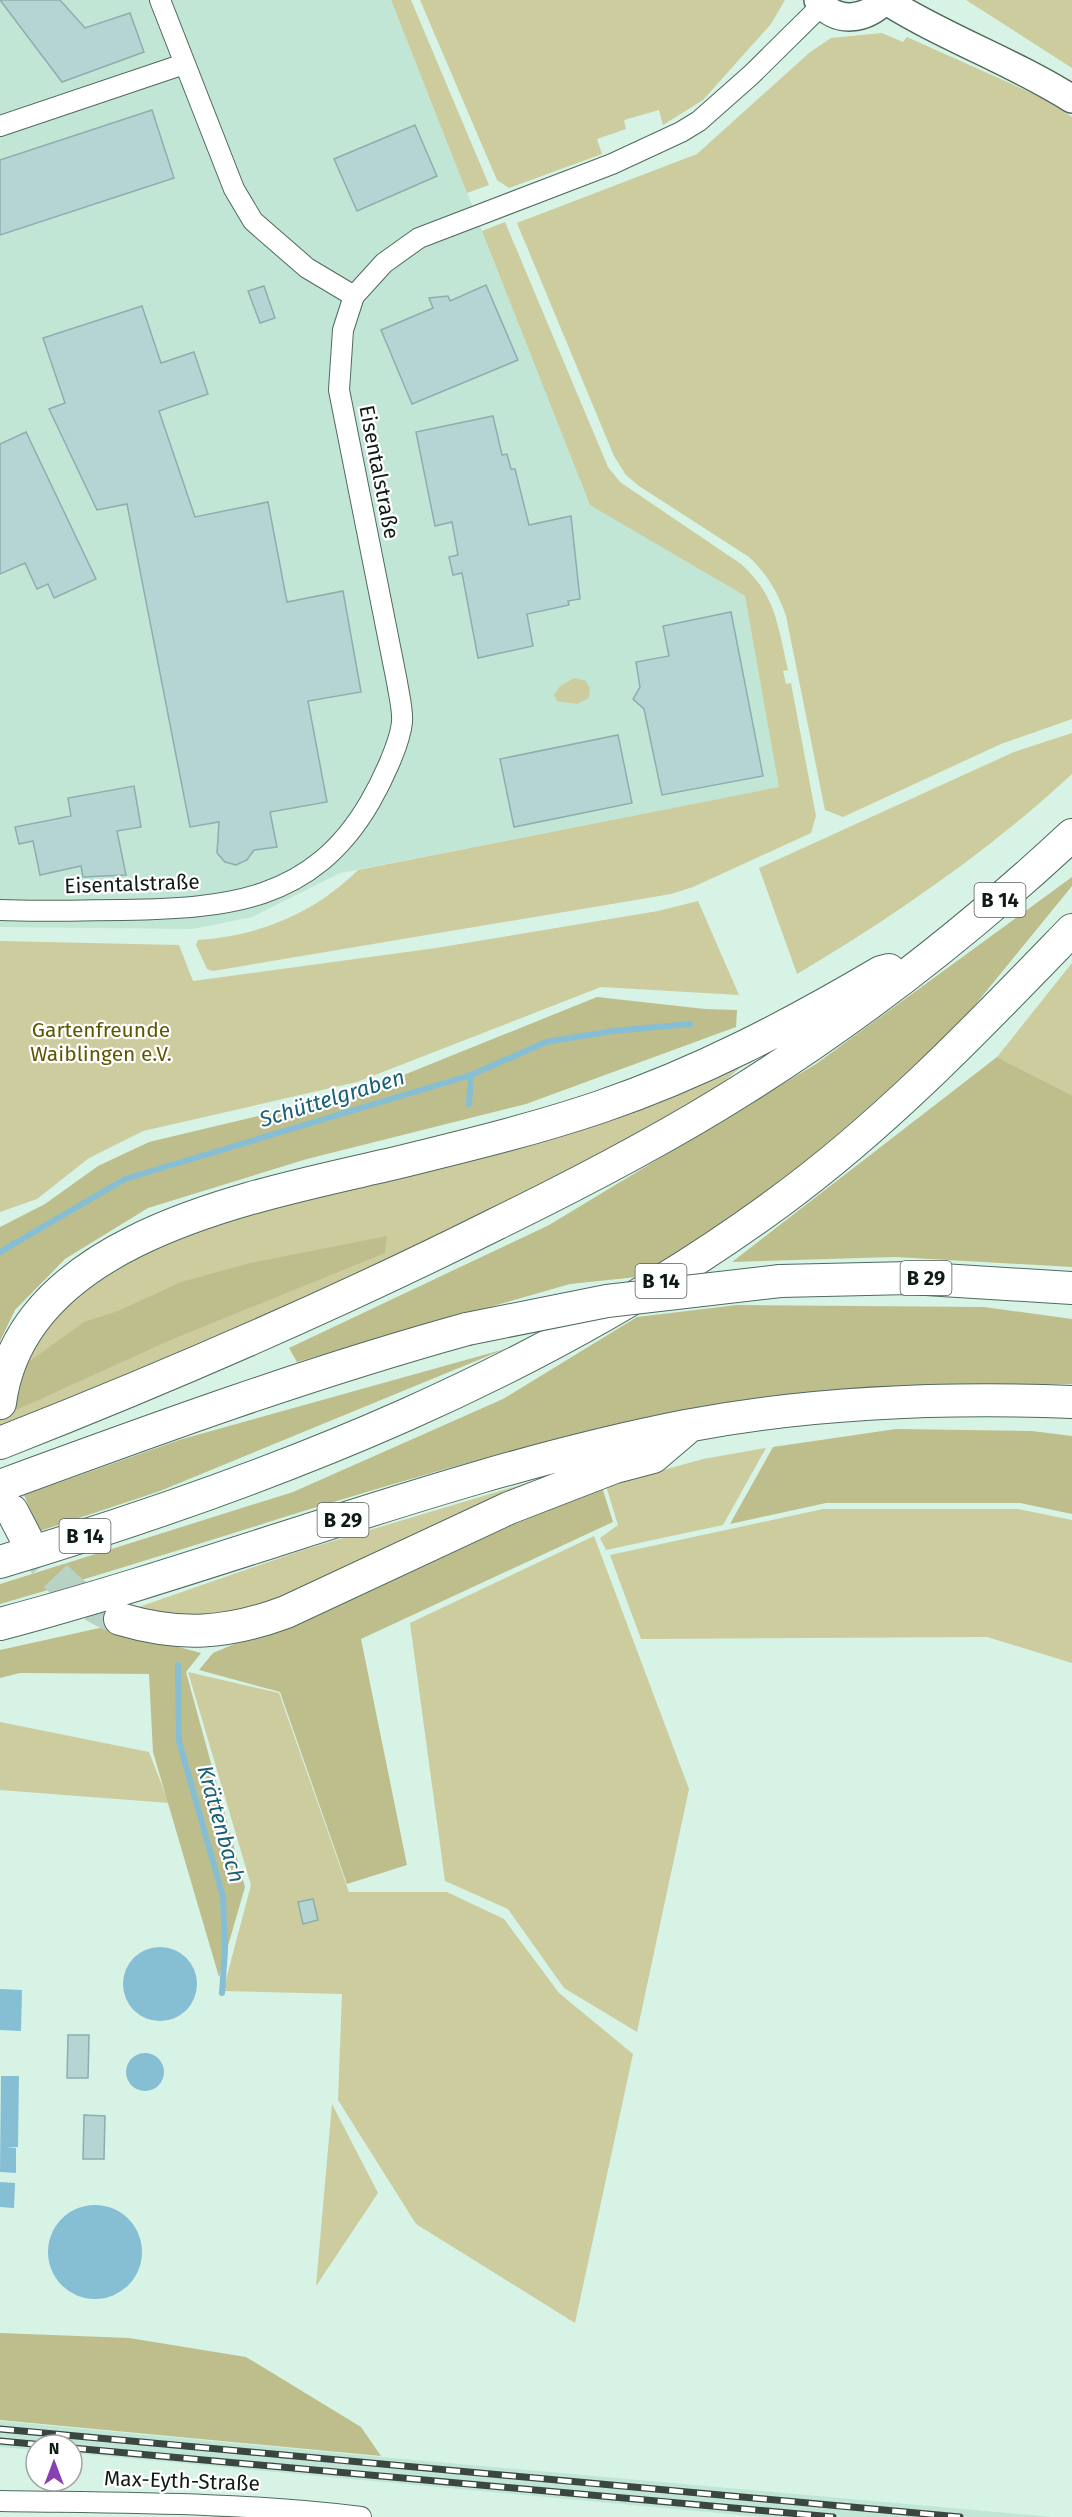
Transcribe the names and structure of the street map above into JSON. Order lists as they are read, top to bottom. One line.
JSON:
{"streets":{"highway":["B 14","B 29"],"street":["Eisentalstraße","Max-Eyth-Straße"]},"water":["Schüttelgraben","Krättenbach"],"parks":["Gartenfreunde Waiblingen e.V."],"north":"top"}
